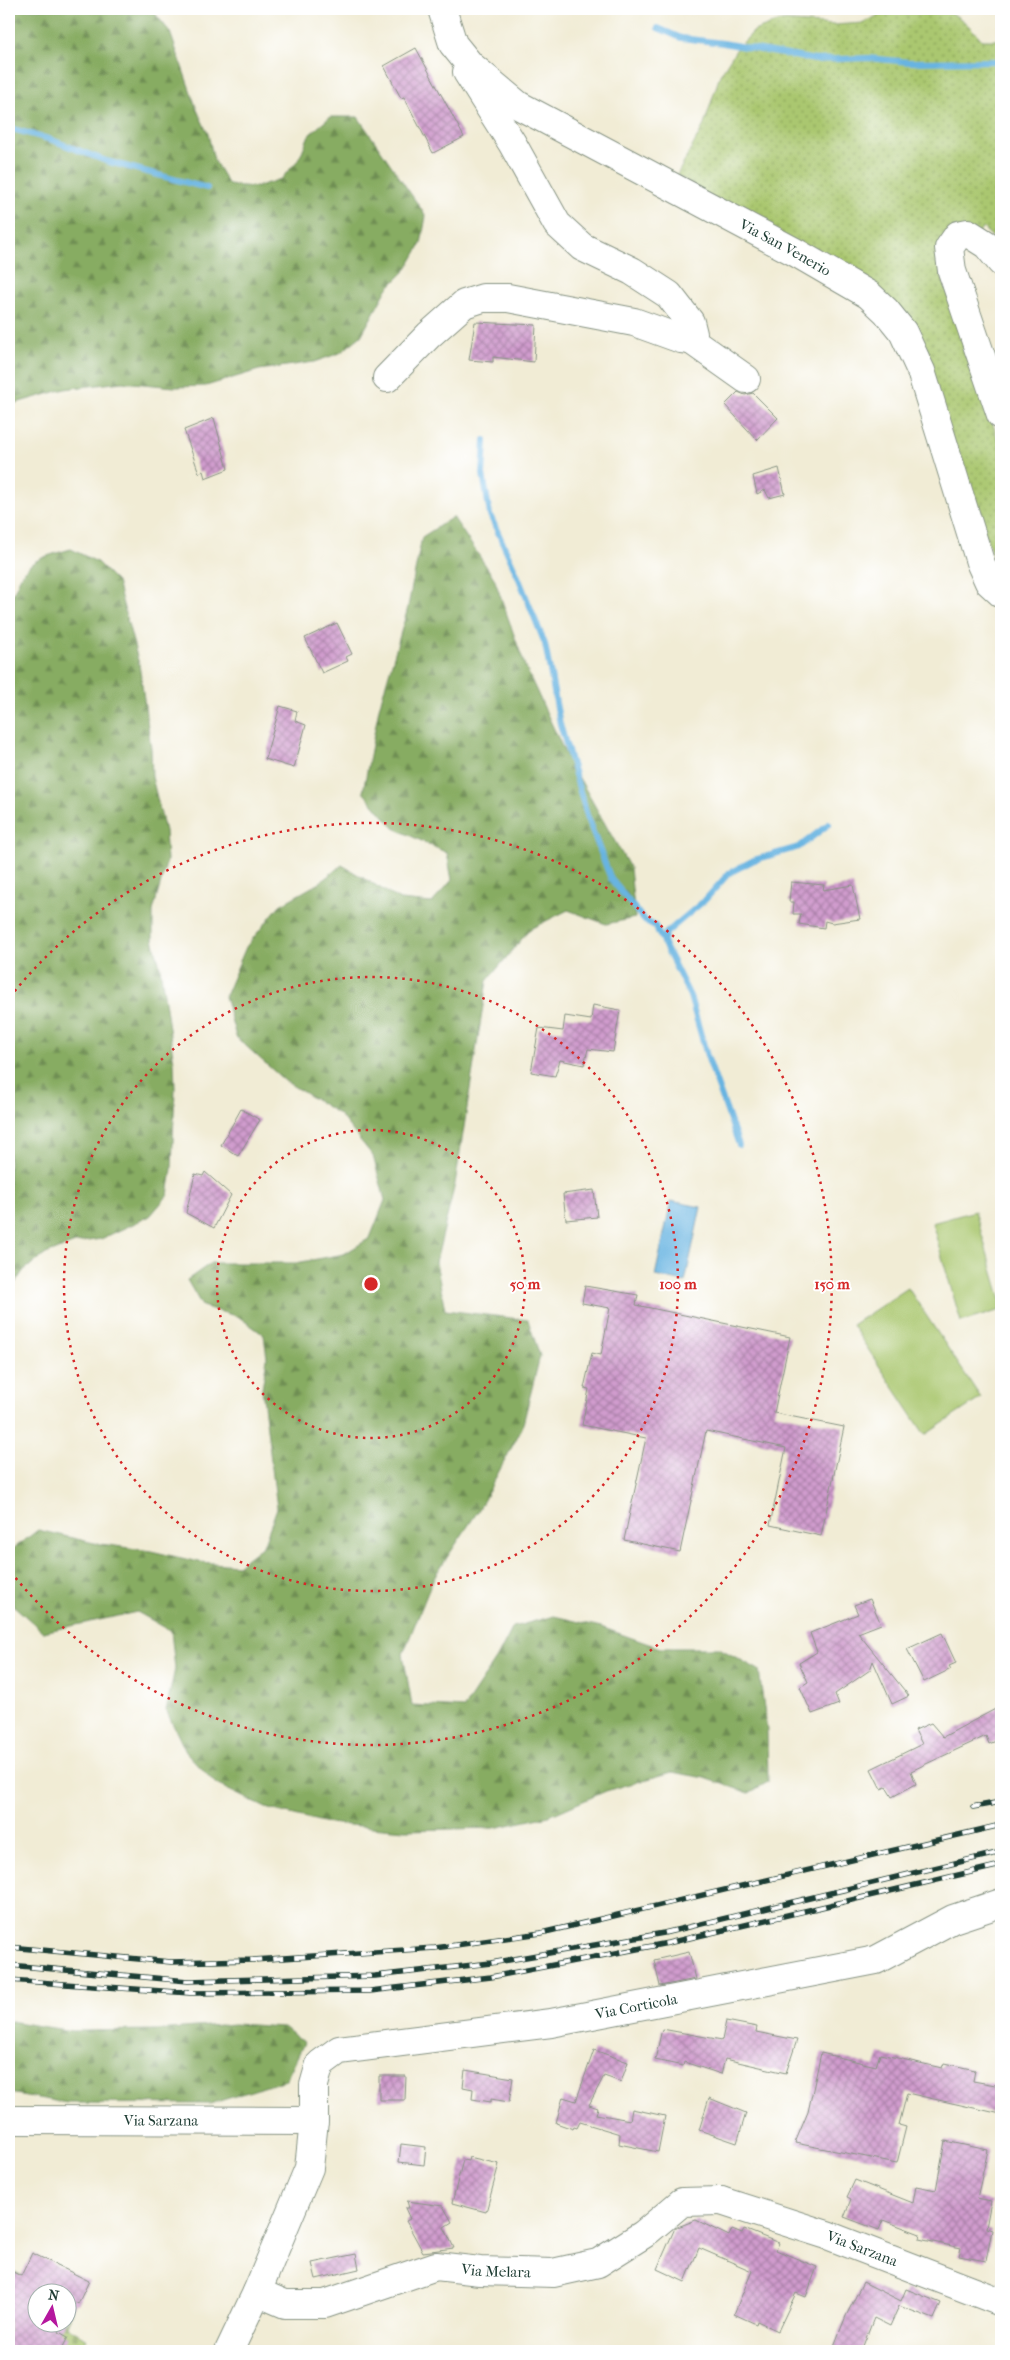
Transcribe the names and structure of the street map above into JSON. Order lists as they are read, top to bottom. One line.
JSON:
{"streets":{"street":["Via San Venerio","Via Corticola","Via Sarzana","Via Melara"]},"crossings":[["Via Corticola","Via Sarzana"],["Via Corticola","Via Melara"],["Via Sarzana","Via Melara"]],"north":"top","rings":["50 m","100 m","150 m"]}
